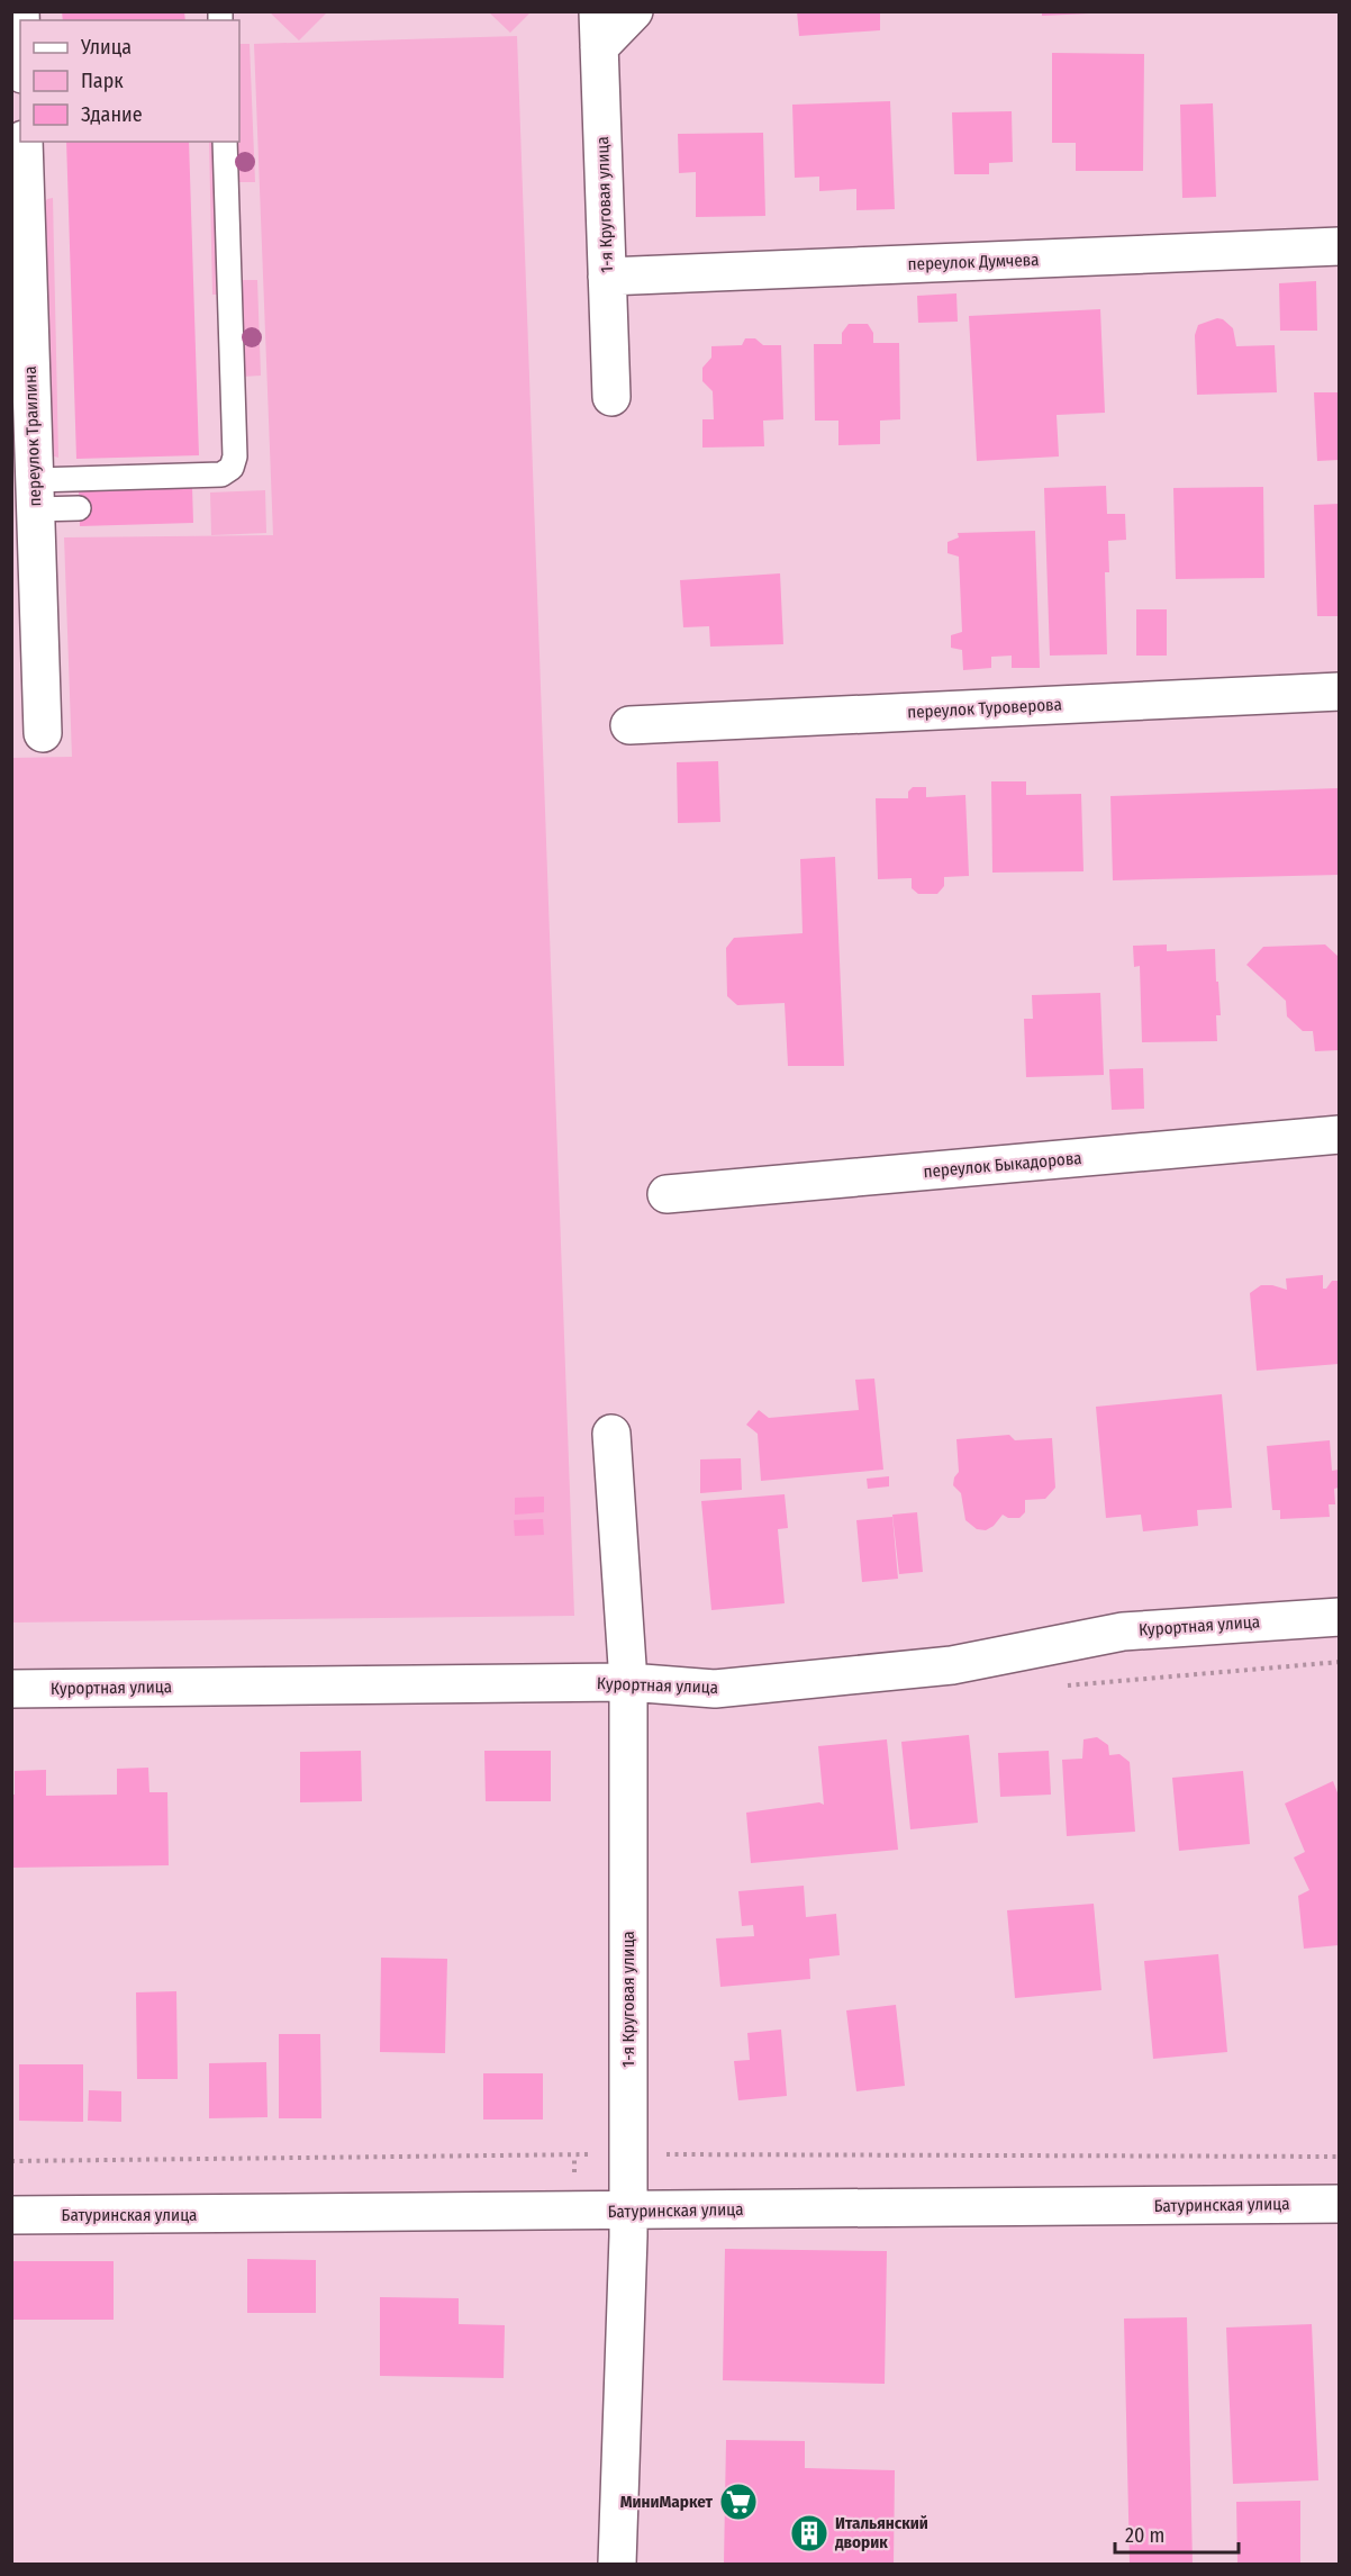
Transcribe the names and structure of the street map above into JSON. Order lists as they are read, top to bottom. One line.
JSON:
{"streets":{"street":["1-я Круговая улица","переулок Думчева","переулок Траилина","переулок Туроверова","переулок Быкадорова","Курортная улица","Батуринская улица"]},"crossings":[["1-я Круговая улица","переулок Думчева"],["1-я Круговая улица","Курортная улица"],["1-я Круговая улица","Батуринская улица"]],"places":{"supermarket":["МиниМаркет"],"building":["Итальянский дворик"]},"legend":["Улица","Парк","Здание"],"scale_bar":"20 m"}
